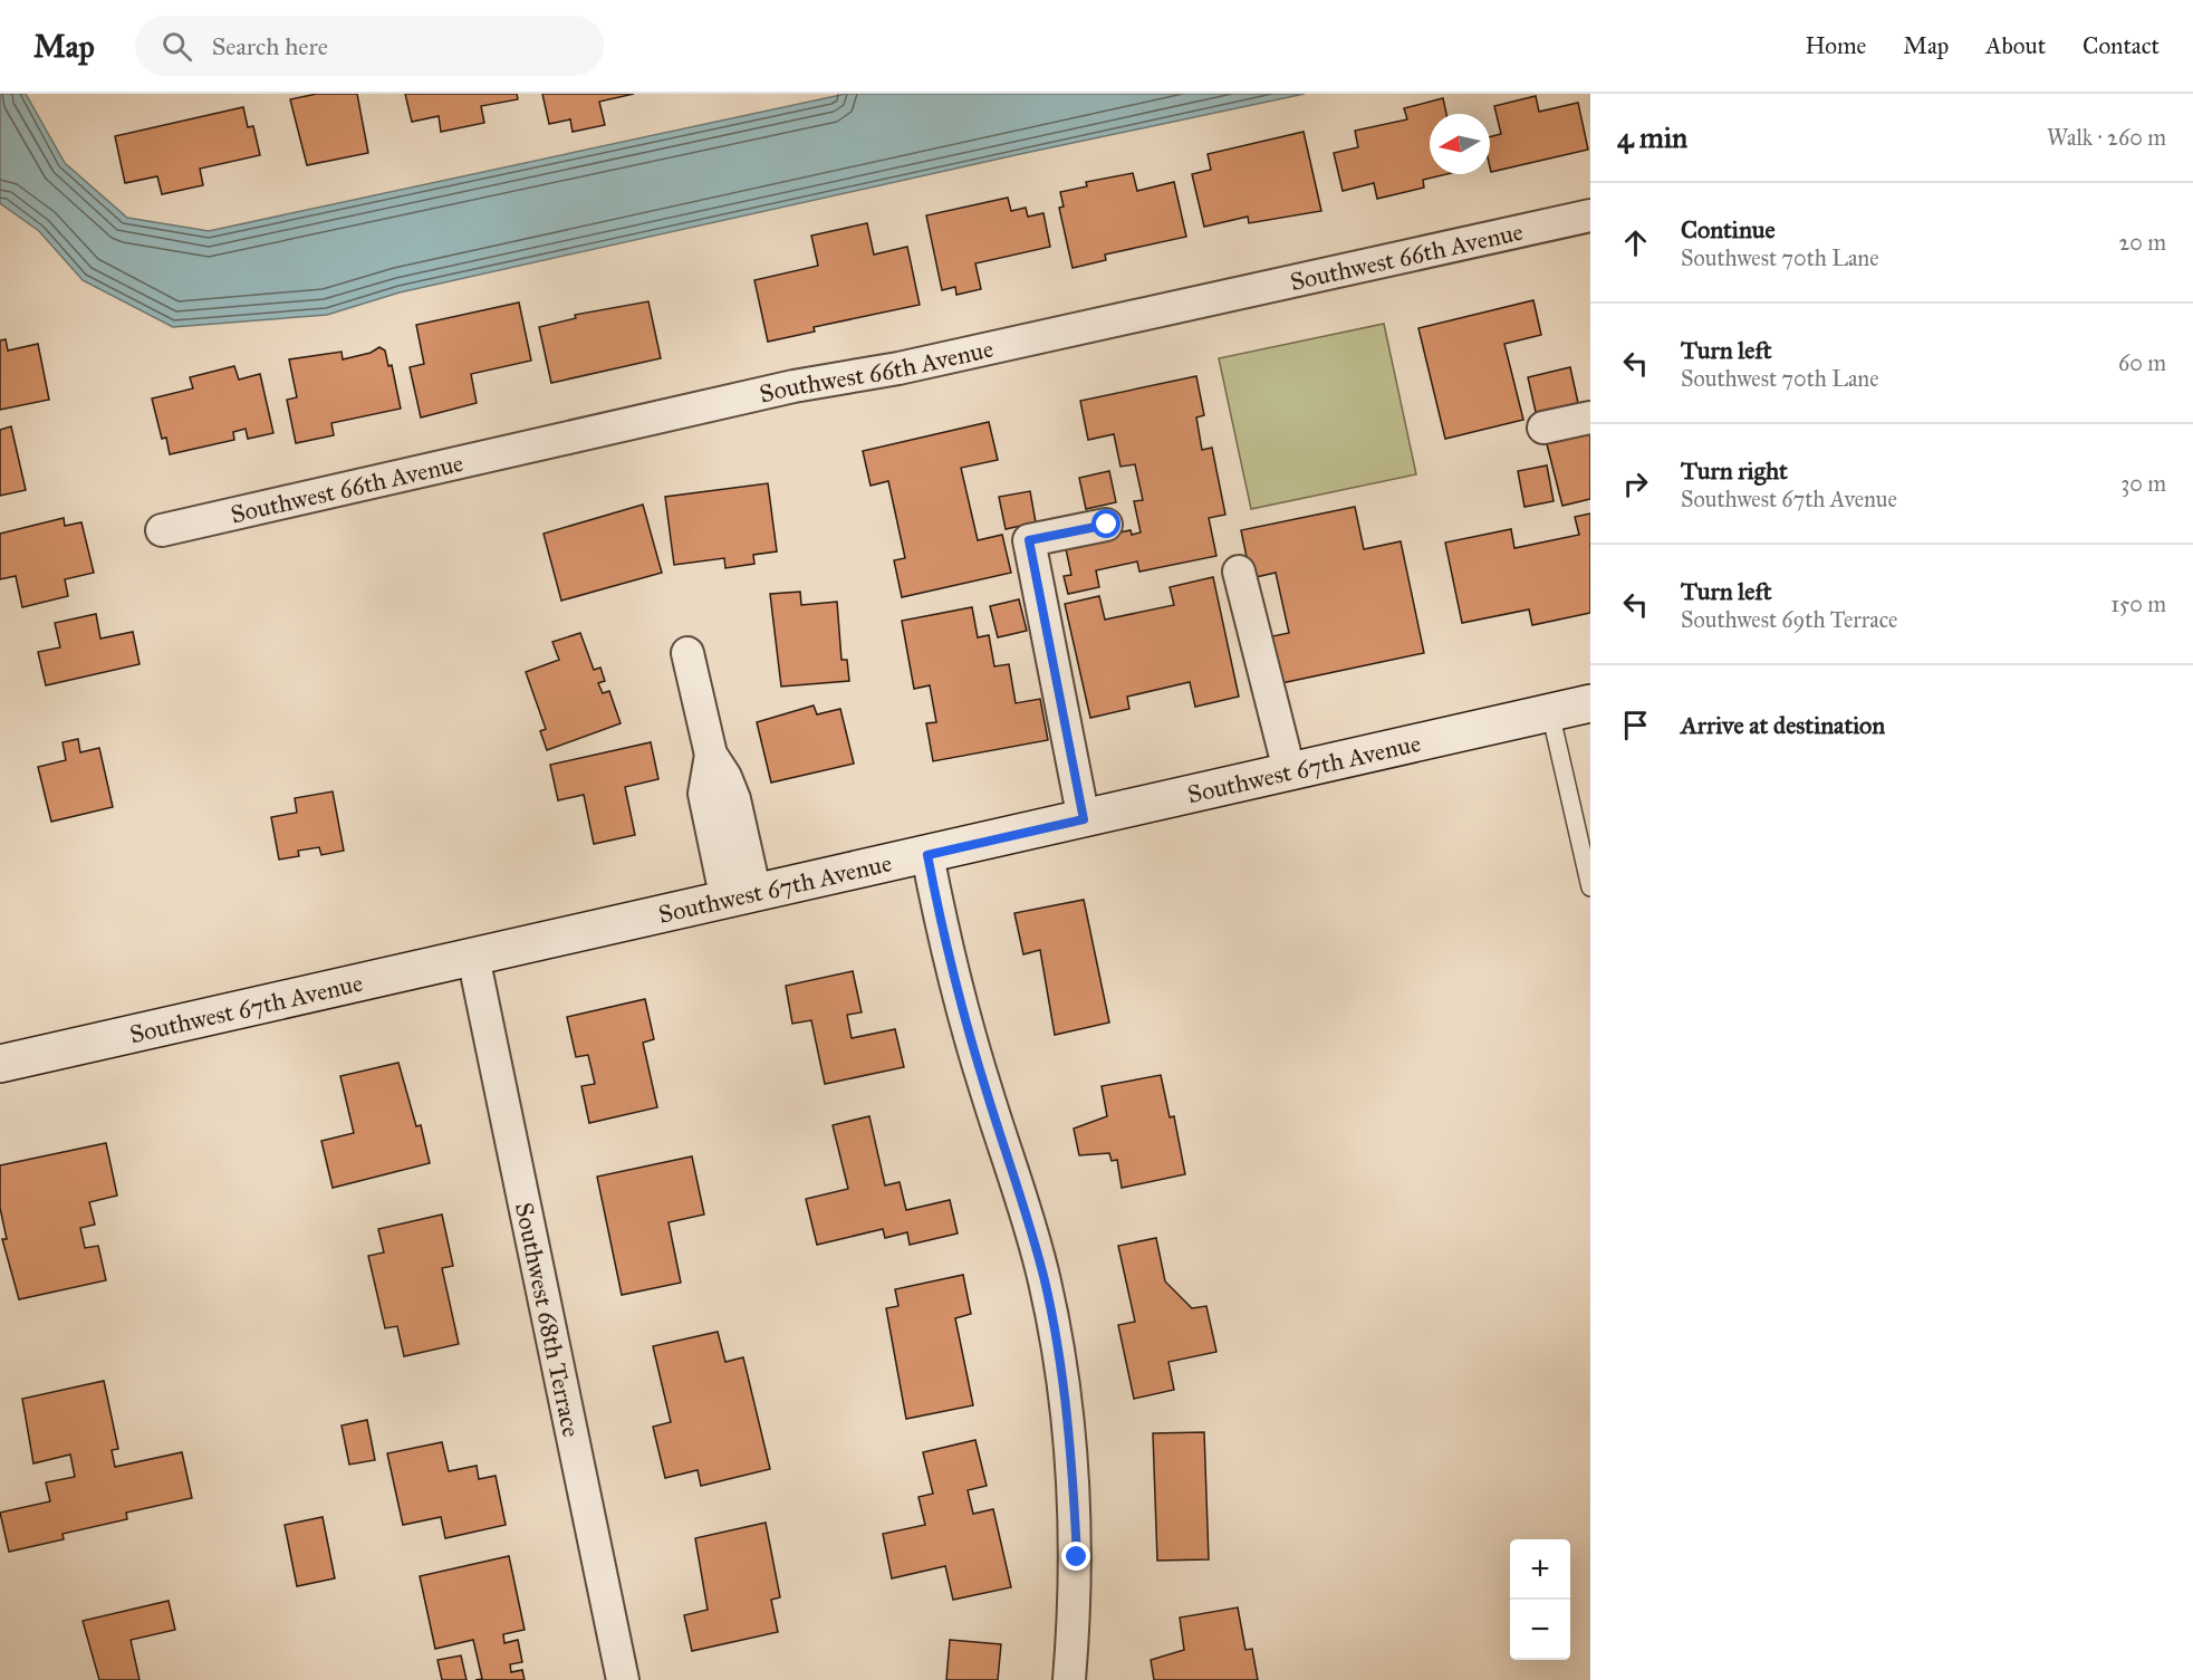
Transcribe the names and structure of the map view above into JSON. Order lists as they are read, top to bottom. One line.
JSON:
{"streets":{"main road":["Southwest 67th Avenue"],"street":["Southwest 66th Avenue","Southwest 68th Terrace"]},"crossings":[["Southwest 67th Avenue","Southwest 68th Terrace"]],"north":"left","page":{"header":"Map","search":"Search here","nav":["Home","Map","About","Contact"],"heading":["4 min","Walk · 260 m"],"list":[["Continue","Southwest 70th Lane","20 m"],["Turn left","Southwest 70th Lane","60 m"],["Turn right","Southwest 67th Avenue","30 m"],["Turn left","Southwest 69th Terrace","150 m"],"Arrive at destination"],"map_buttons":["+","−"]}}
